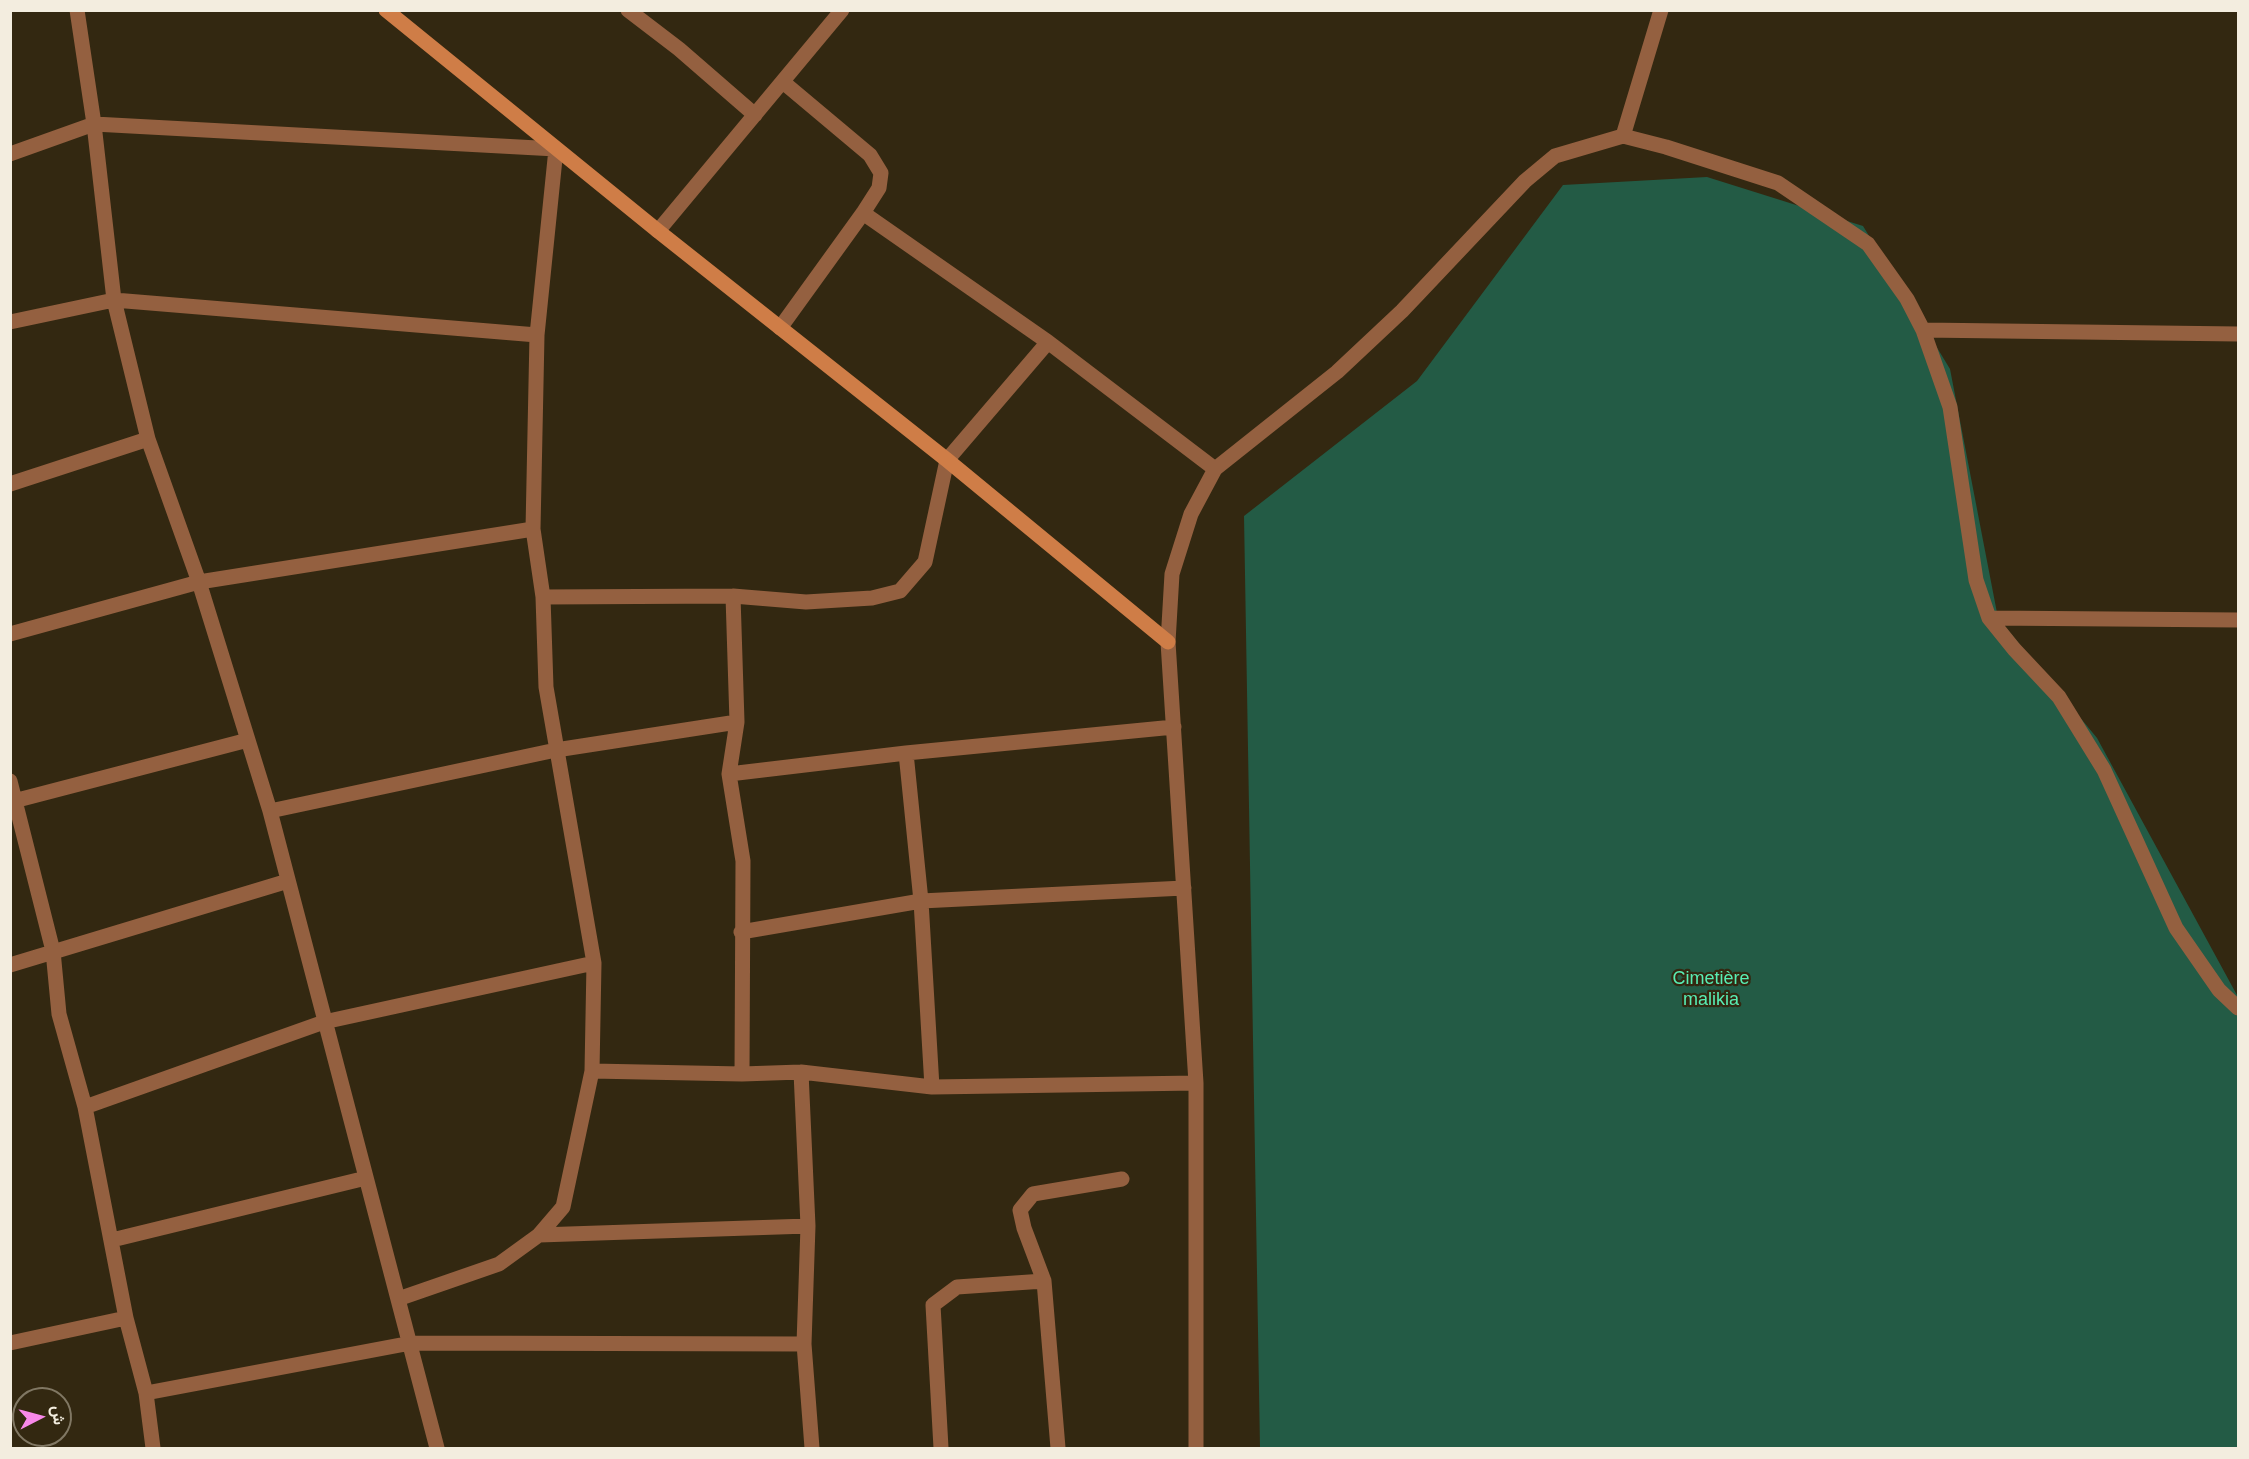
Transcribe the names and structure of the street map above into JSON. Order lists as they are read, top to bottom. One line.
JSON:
{"parks":["Cimetière malikia"],"north":"right"}
